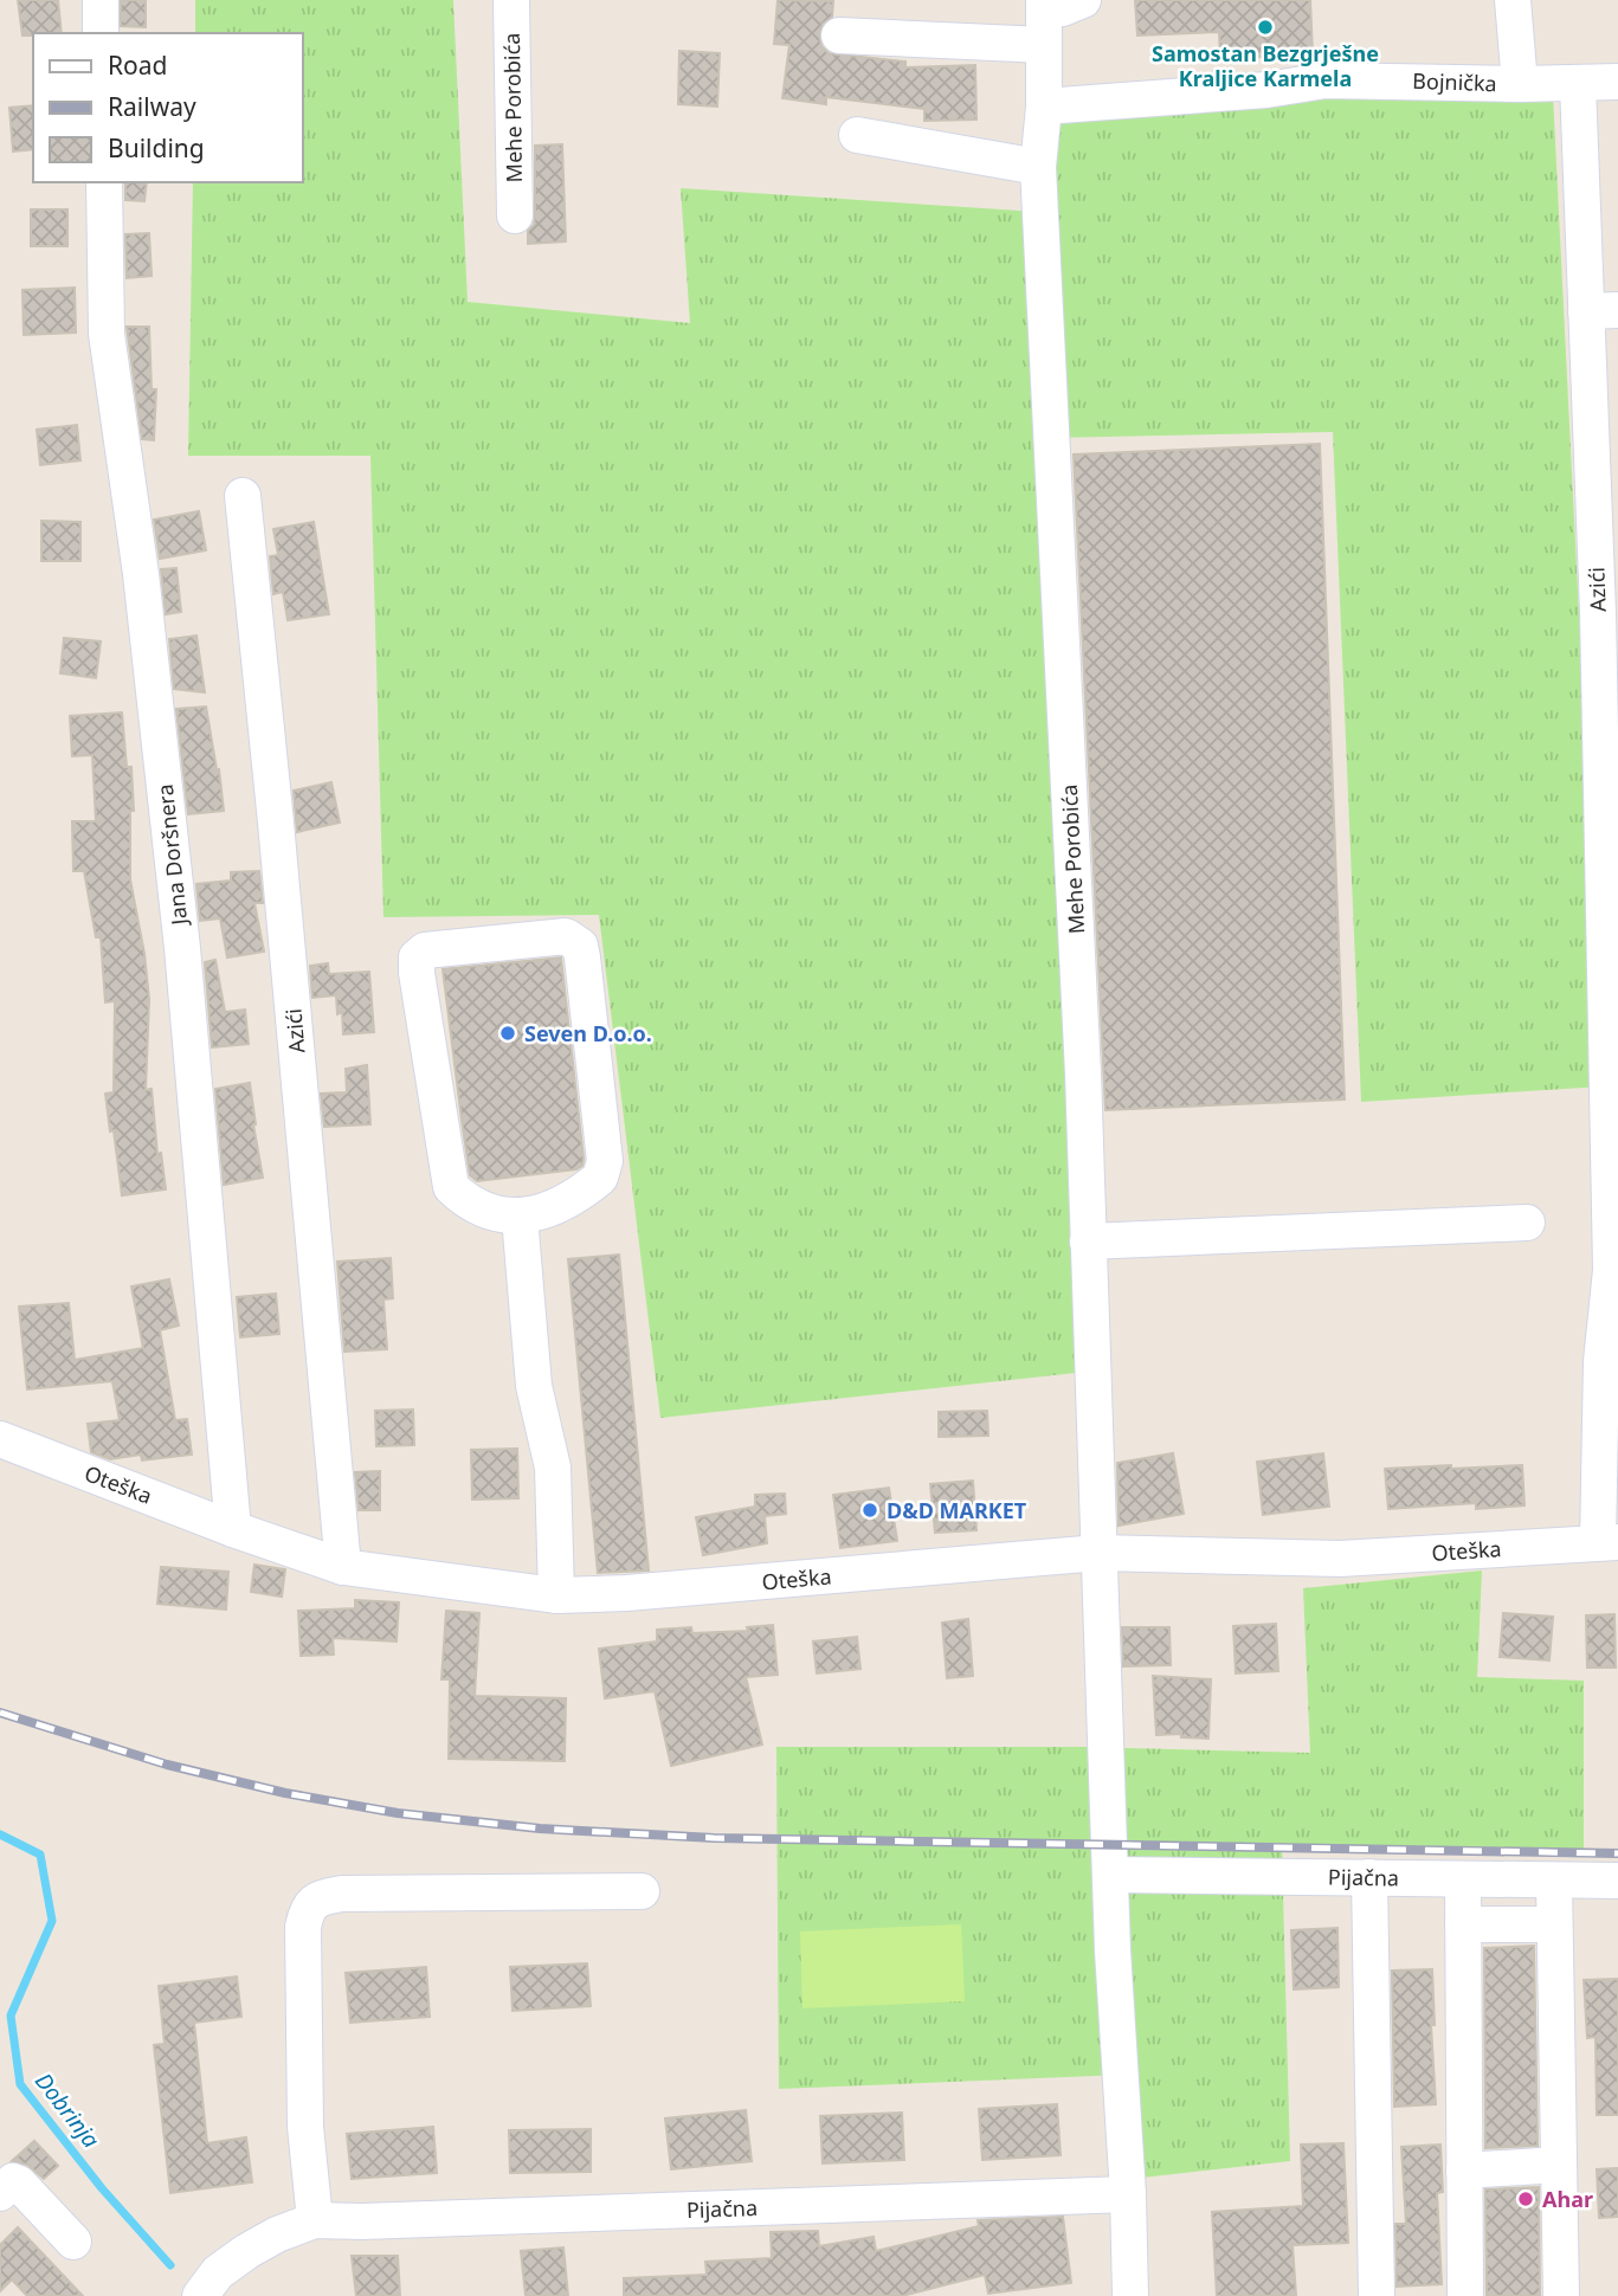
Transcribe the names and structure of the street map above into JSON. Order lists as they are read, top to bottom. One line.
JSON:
{"streets":{"street":["Bojnička","Mehe Porobića","Azići","Jana Doršnera","Oteška","Pijačna"]},"crossings":[["Bojnička","Mehe Porobića"],["Bojnička","Azići"],["Mehe Porobića","Oteška"],["Azići","Oteška"],["Jana Doršnera","Oteška"]],"water":["Dobrinja"],"places":["Samostan Bezgrješne Kraljice Karmela","Seven D.o.o.","D&D MARKET","Ahar"],"legend":["Road","Railway","Building"]}
